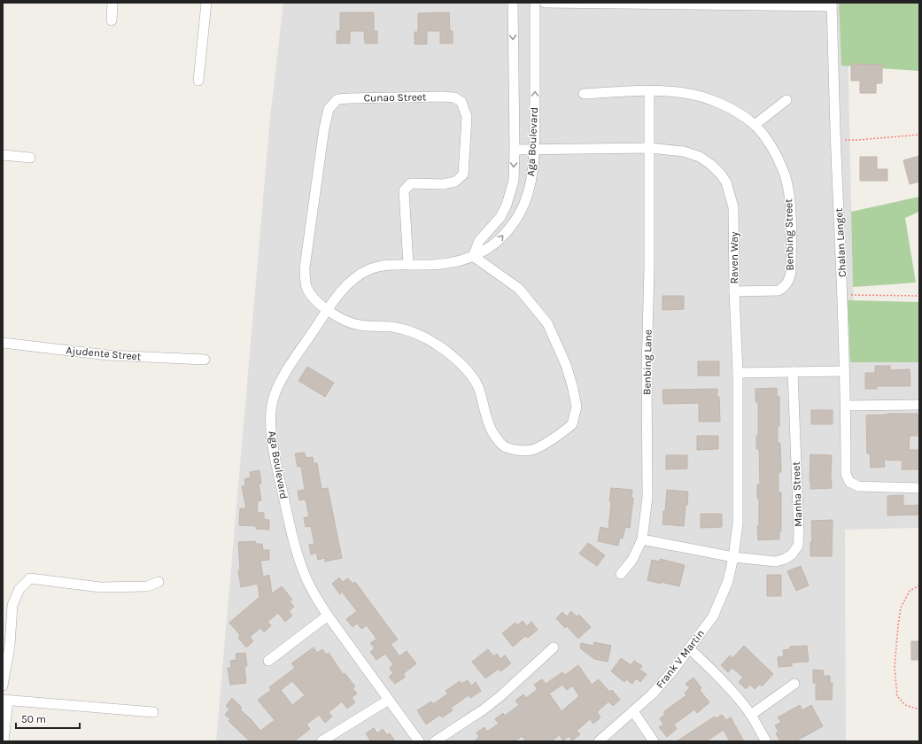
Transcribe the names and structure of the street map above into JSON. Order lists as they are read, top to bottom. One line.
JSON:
{"streets":{"street":["Cunao Street","Aga Boulevard","Benbing Street","Chalan Langet","Raven Way","Ajudente Street","Benbing Lane","Manha Street","Frank V Martin"]},"crossings":[["Cunao Street","Aga Boulevard"],["Aga Boulevard","Raven Way"],["Benbing Street","Raven Way"],["Benbing Street","Benbing Lane"],["Raven Way","Benbing Lane"],["Raven Way","Manha Street"],["Raven Way","Frank V Martin"],["Manha Street","Frank V Martin"]],"scale_bar":"50 m"}
